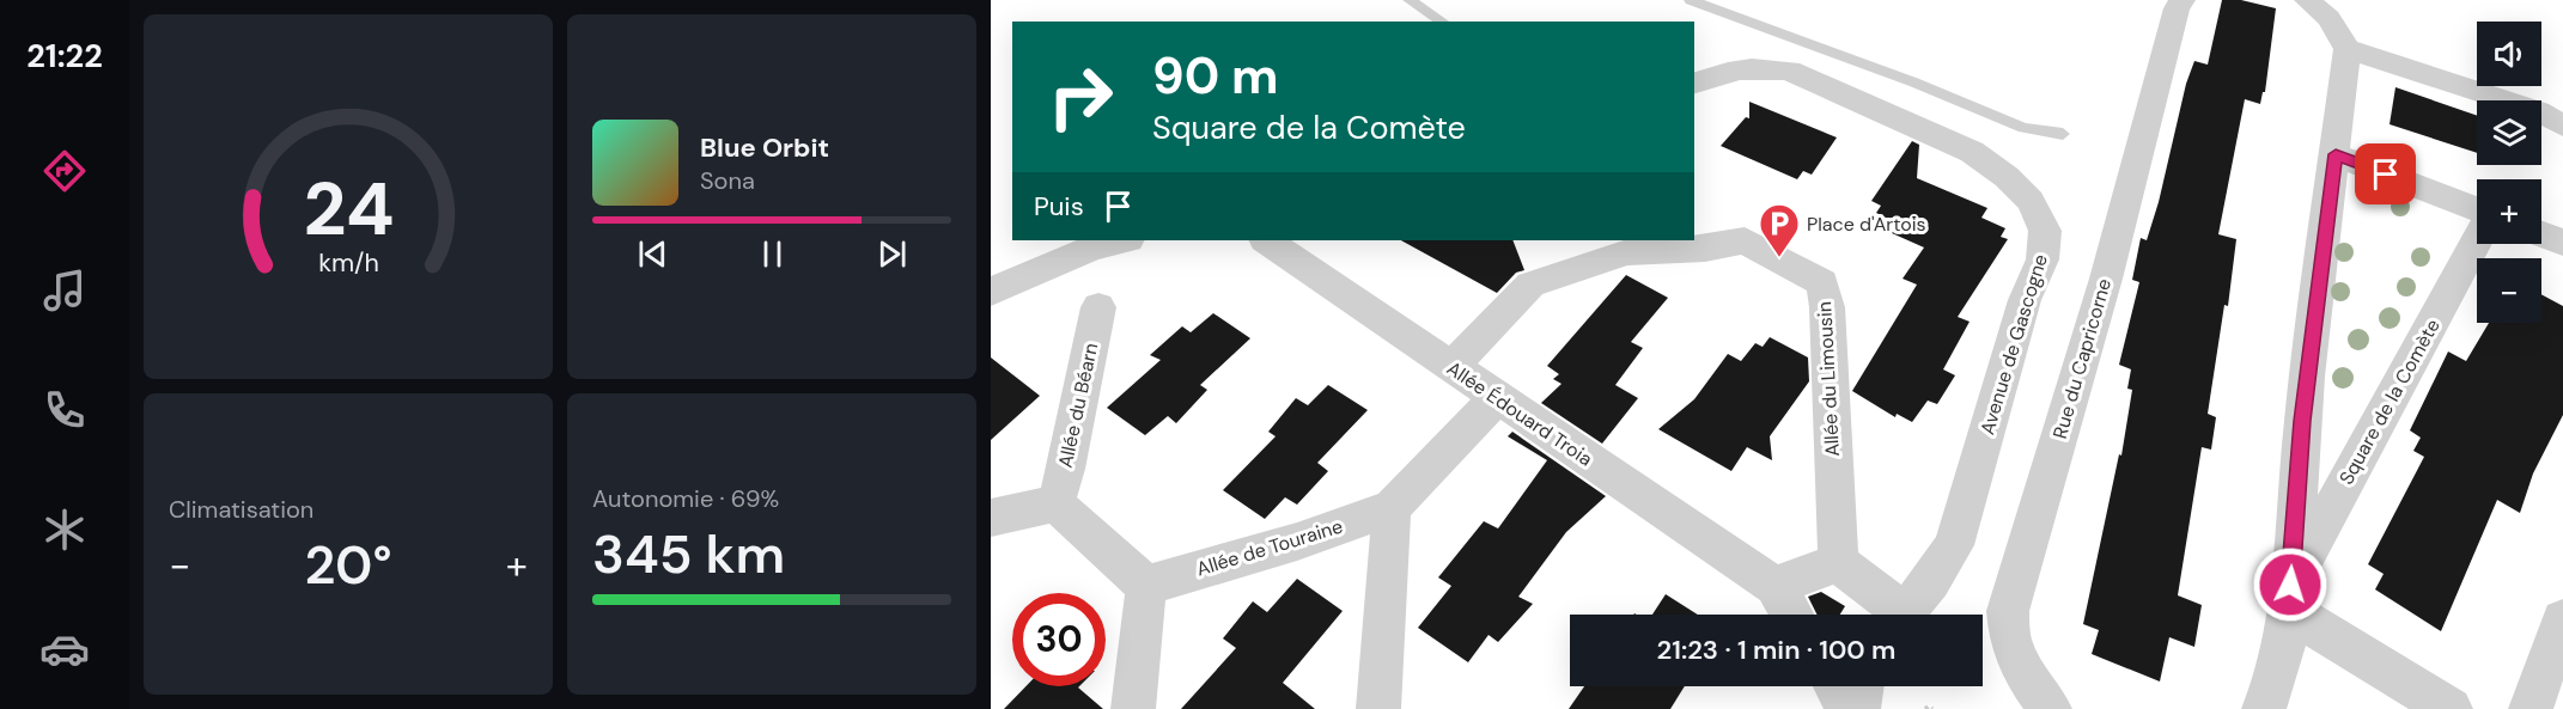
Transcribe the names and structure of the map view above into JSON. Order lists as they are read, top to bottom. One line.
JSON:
{"streets":{"street":["Avenue de Gascogne","Rue du Capricorne","Allée du Limousin","Square de la Comète","Allée du Béarn","Allée Édouard Troia","Allée de Touraine"]},"crossings":[["Allée du Limousin","Allée Édouard Troia"],["Allée Édouard Troia","Allée de Touraine"]],"places":{"parking":["Place d'Artois"]},"page":{"tabs":"21:22","map_buttons":["+","−"],"turn":["90 m","Square de la Comète"],"song":["Blue Orbit","Sona"],"then":"Puis","tile":["Climatisation",["Autonomie · 69%","345 km"]],"heat":["−","20°","+"],"limit":"30","trip":"21:23 · 1 min · 100 m","gauge":["24","km/h"]}}
